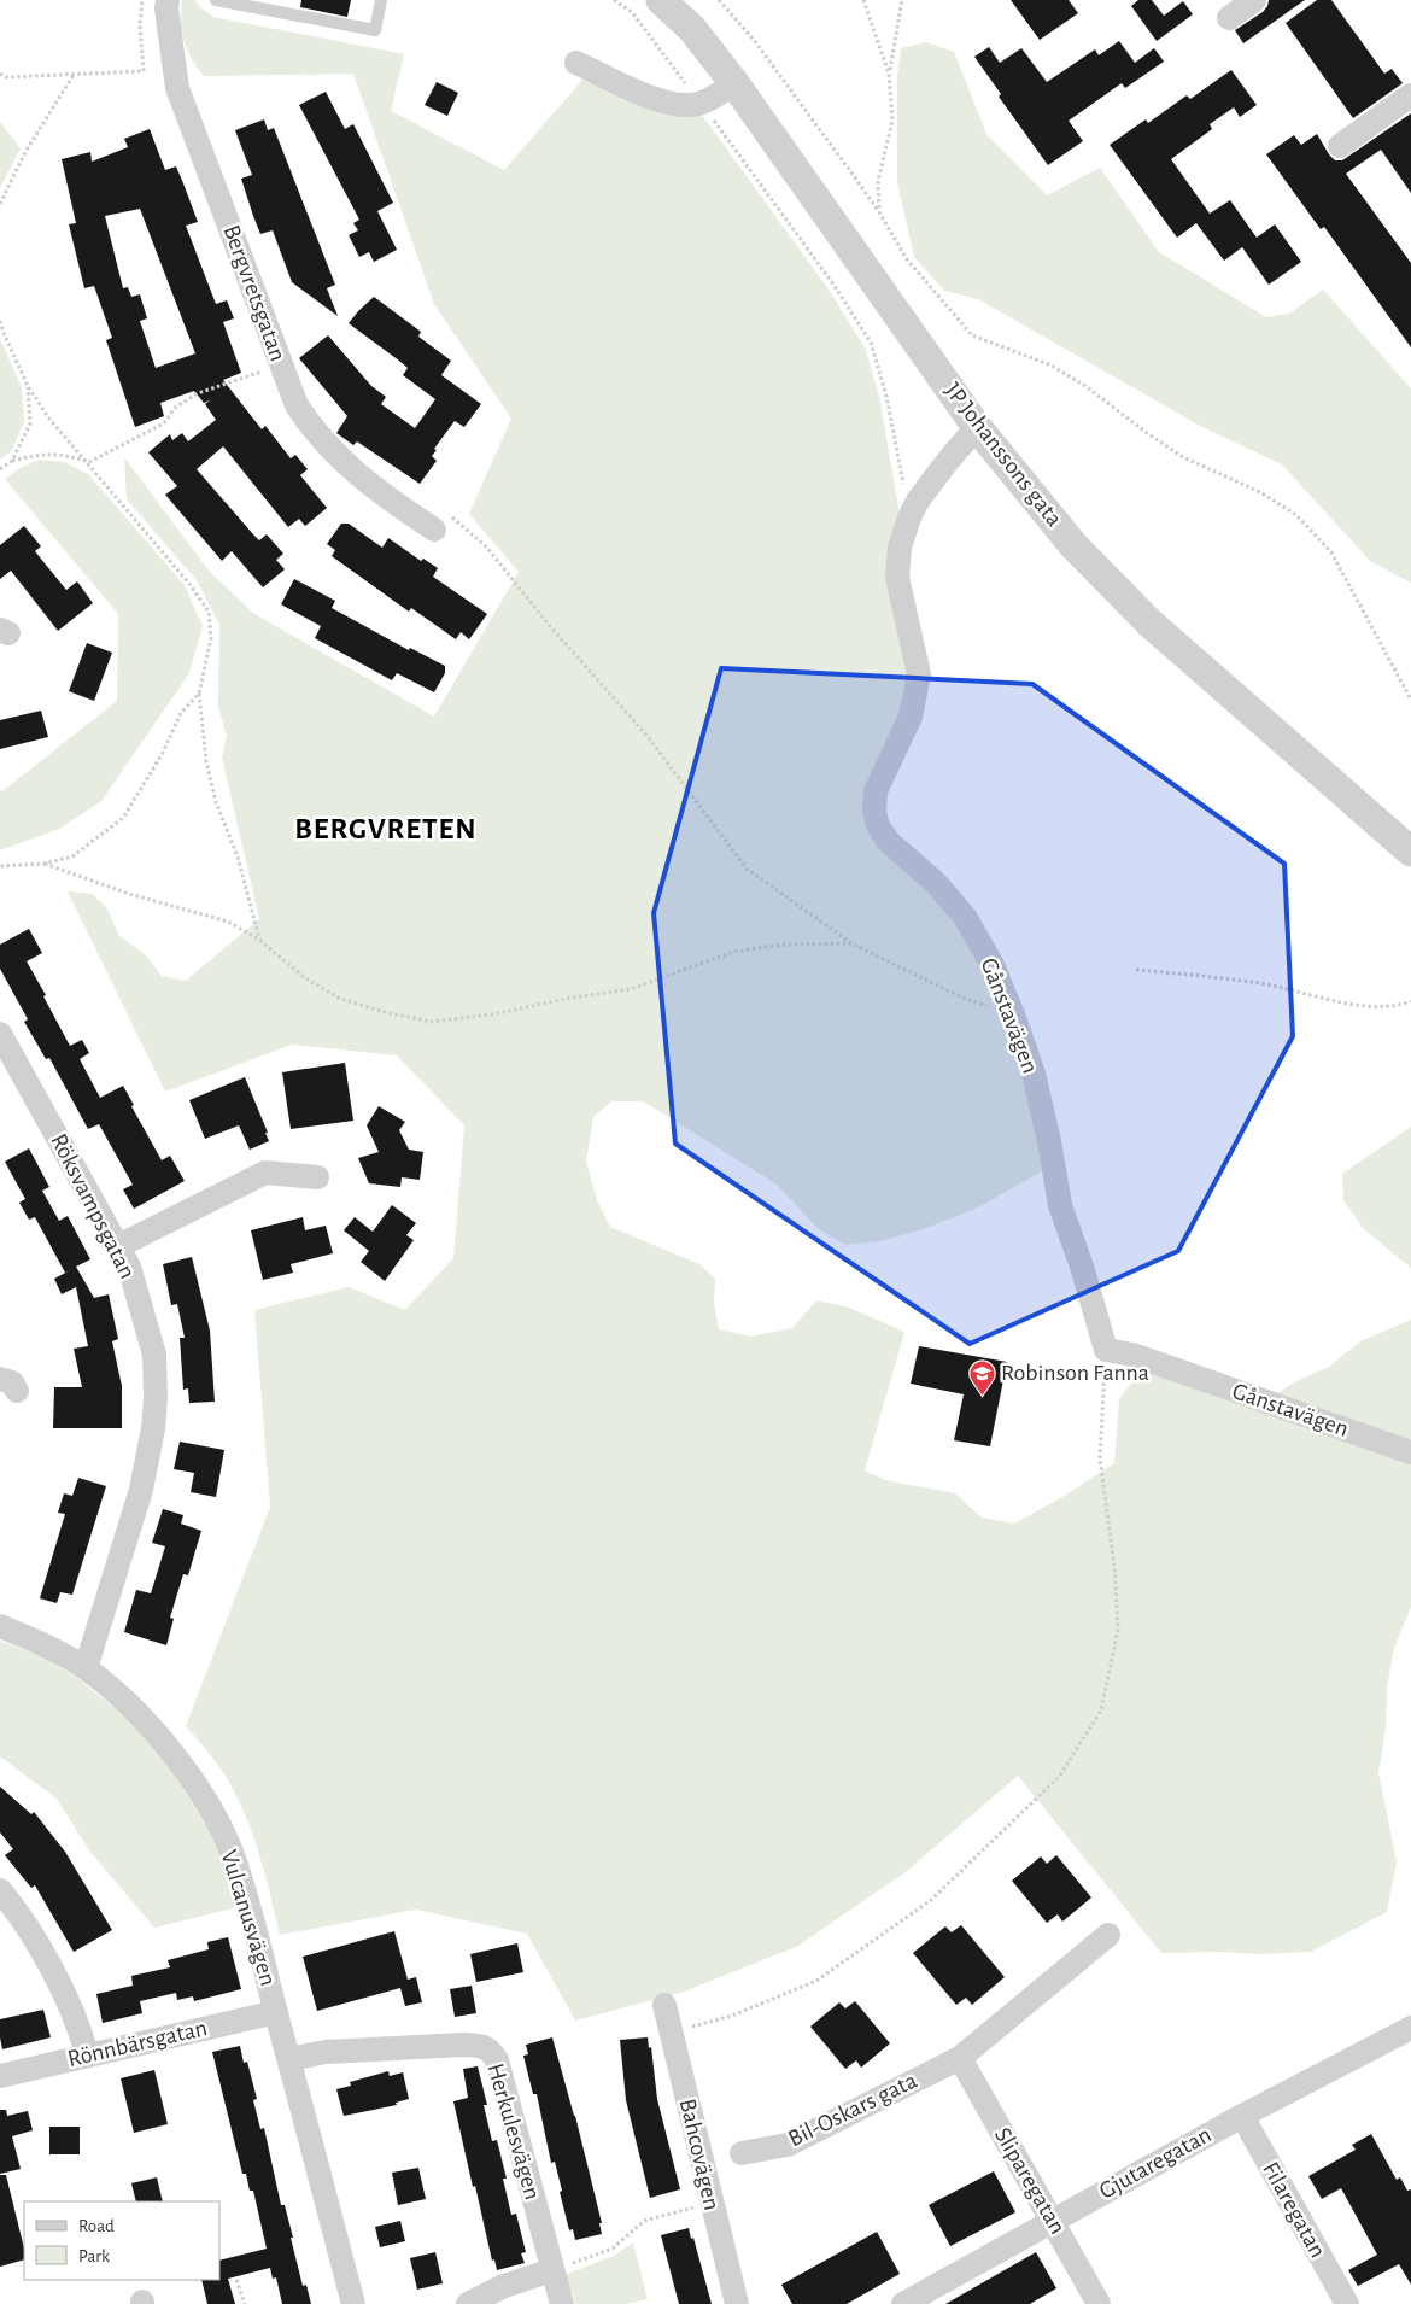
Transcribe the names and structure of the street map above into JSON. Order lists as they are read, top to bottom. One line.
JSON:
{"streets":{"street":["Bergvretsgatan","JP Johanssons gata","Gånstavägen","Röksvampsgatan","Vulcanusvägen","Rönnbärsgatan","Bil-Oskars gata","Herkulesvägen","Bahcovägen","Gjutaregatan","Sliparegatan","Filaregatan"]},"crossings":[["JP Johanssons gata","Gånstavägen"],["Röksvampsgatan","Vulcanusvägen"],["Vulcanusvägen","Rönnbärsgatan"],["Vulcanusvägen","Herkulesvägen"],["Bil-Oskars gata","Sliparegatan"],["Gjutaregatan","Sliparegatan"],["Gjutaregatan","Filaregatan"]],"districts":["BERGVRETEN"],"places":{"school or university":["Robinson Fanna"]},"legend":["Road","Park"]}
